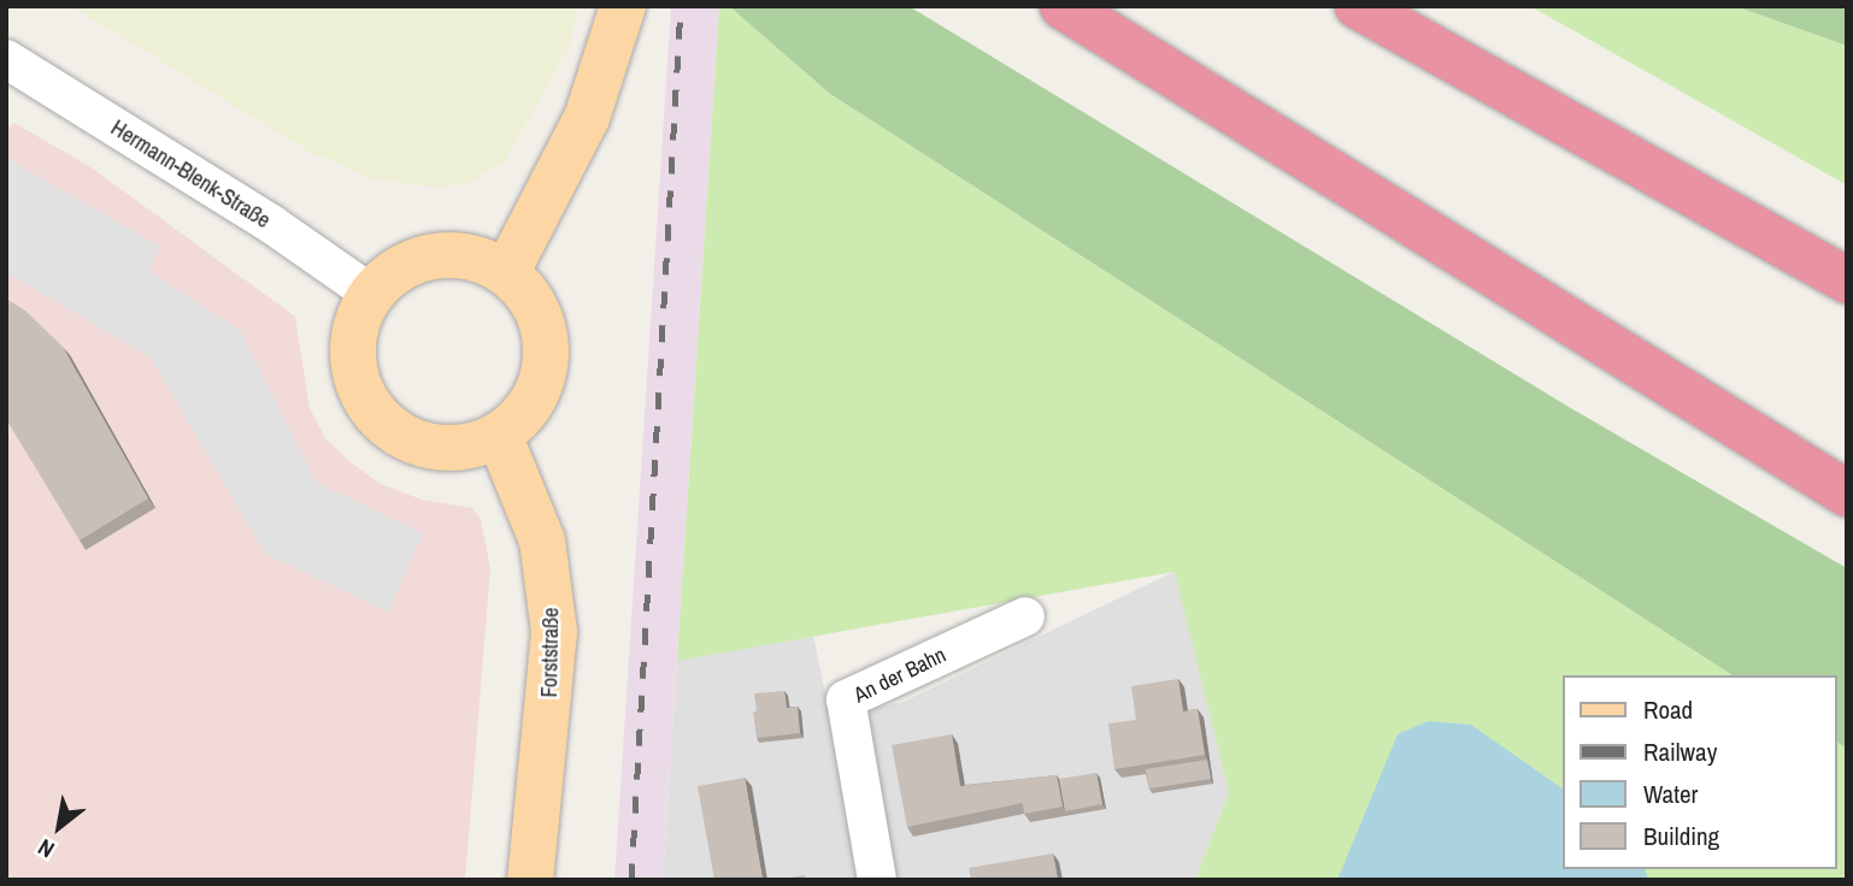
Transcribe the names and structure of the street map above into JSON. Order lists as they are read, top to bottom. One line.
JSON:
{"streets":{"main road":["Forststraße"],"street":["Hermann-Blenk-Straße","An der Bahn"]},"crossings":[["Hermann-Blenk-Straße","Forststraße"]],"legend":["Road","Railway","Water","Building"],"north":"bottom left"}
